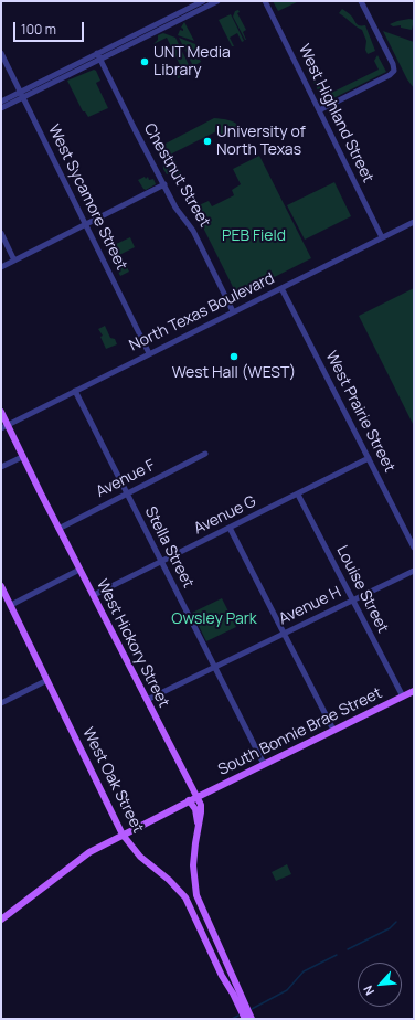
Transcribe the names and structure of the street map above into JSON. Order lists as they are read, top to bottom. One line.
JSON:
{"streets":{"main road":["West Hickory Street","South Bonnie Brae Street","West Oak Street"],"street":["West Highland Street","Chestnut Street","West Sycamore Street","North Texas Boulevard","West Prairie Street","Avenue F","Avenue G","Stella Street","Louise Street","Avenue H"]},"crossings":[["West Highland Street","North Texas Boulevard"],["Chestnut Street","North Texas Boulevard"],["West Sycamore Street","North Texas Boulevard"],["North Texas Boulevard","West Prairie Street"],["North Texas Boulevard","Stella Street"],["North Texas Boulevard","West Hickory Street"],["West Prairie Street","Avenue G"],["Avenue F","Stella Street"],["Avenue F","West Hickory Street"],["Avenue G","Stella Street"],["Avenue G","Louise Street"],["Avenue G","West Hickory Street"],["Stella Street","Avenue H"],["Stella Street","South Bonnie Brae Street"],["Louise Street","Avenue H"],["Louise Street","South Bonnie Brae Street"],["Avenue H","West Hickory Street"],["West Hickory Street","South Bonnie Brae Street"],["South Bonnie Brae Street","West Oak Street"]],"parks":["PEB Field","Owsley Park"],"places":["UNT Media Library","University of North Texas","West Hall (WEST)"],"scale_bar":"100 m","north":"bottom left"}
